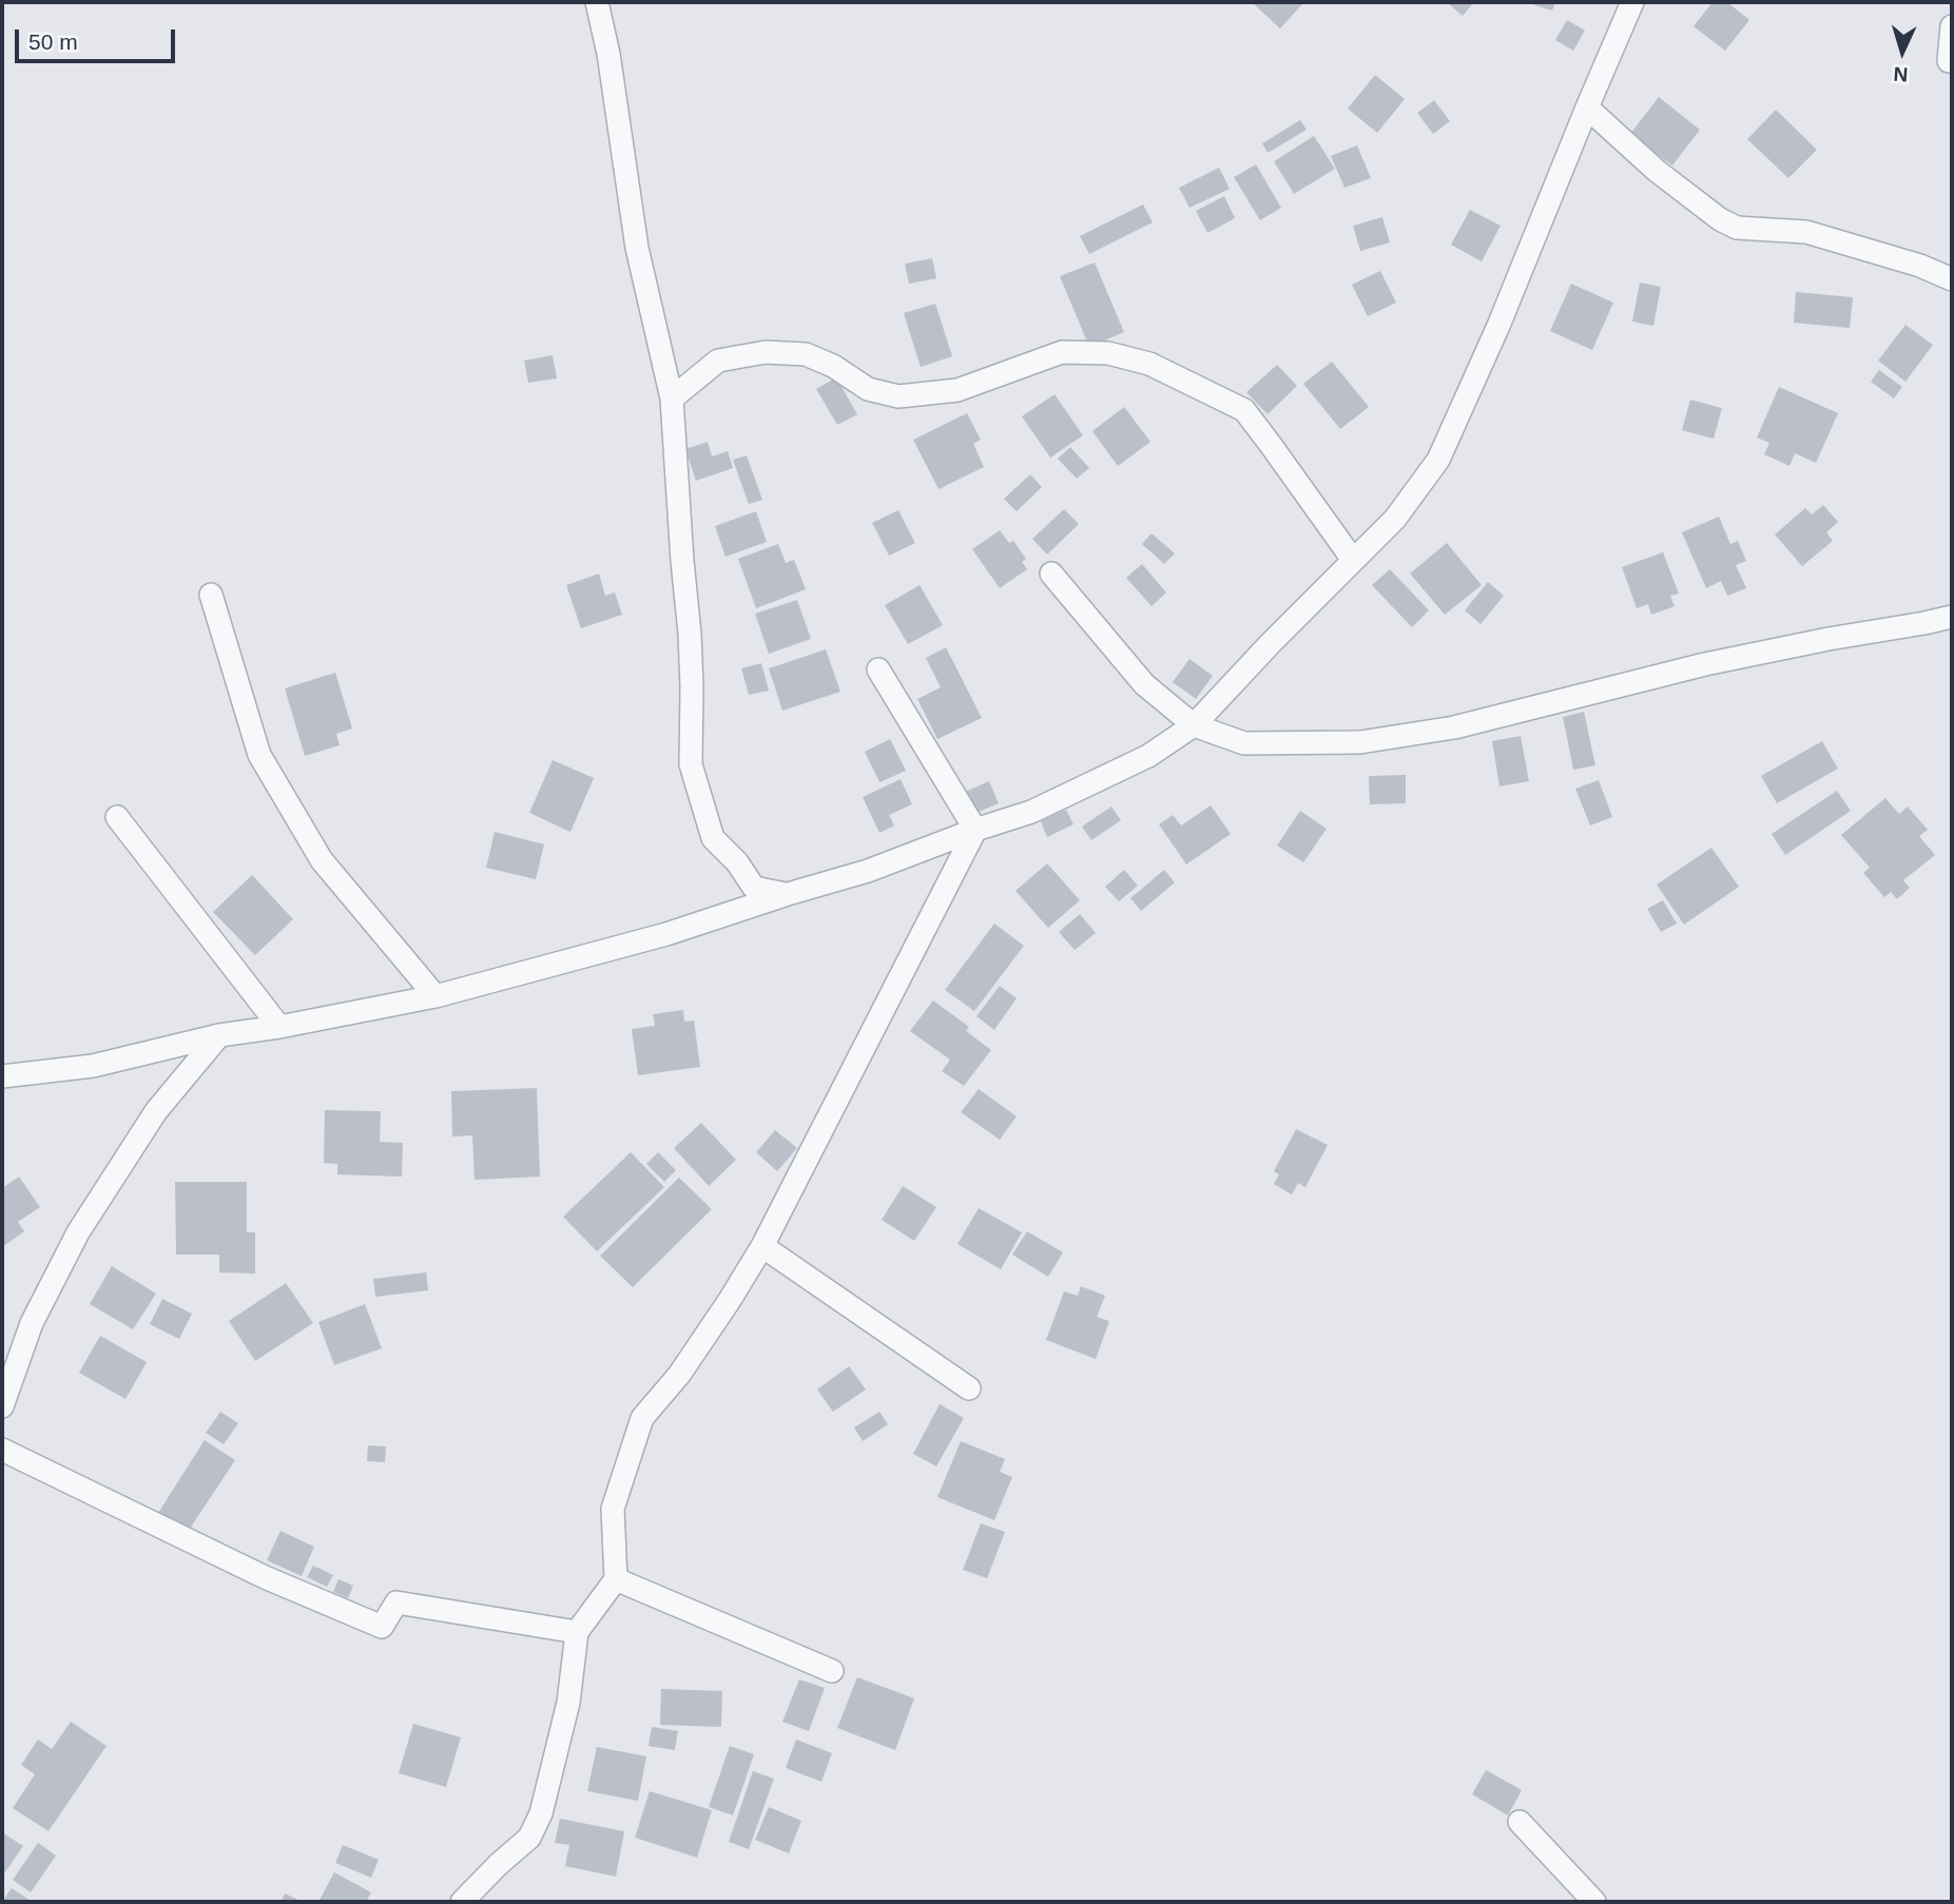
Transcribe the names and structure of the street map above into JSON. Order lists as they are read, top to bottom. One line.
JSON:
{"scale_bar":"50 m","north":"bottom"}
